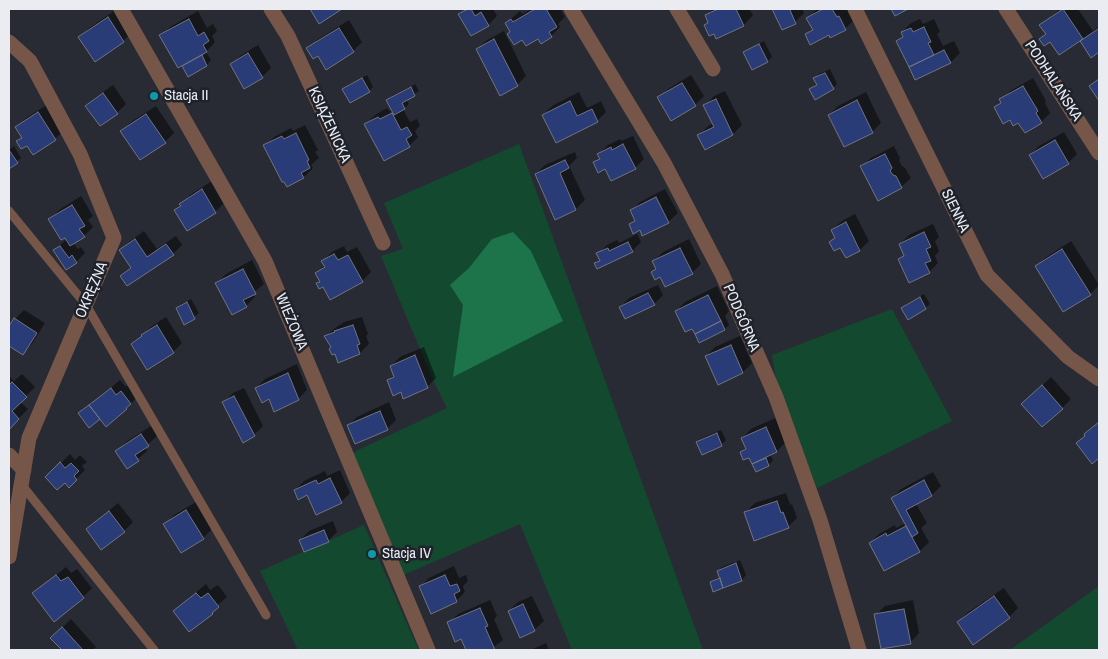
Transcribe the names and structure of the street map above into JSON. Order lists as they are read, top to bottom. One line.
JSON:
{"streets":{"street":["PODHALAŃSKA","KSIĄŻENICKA","SIENNA","OKRĘŻNA","PODGÓRNA","WIEŻOWA"]},"places":["Stacja II","Stacja IV"]}
